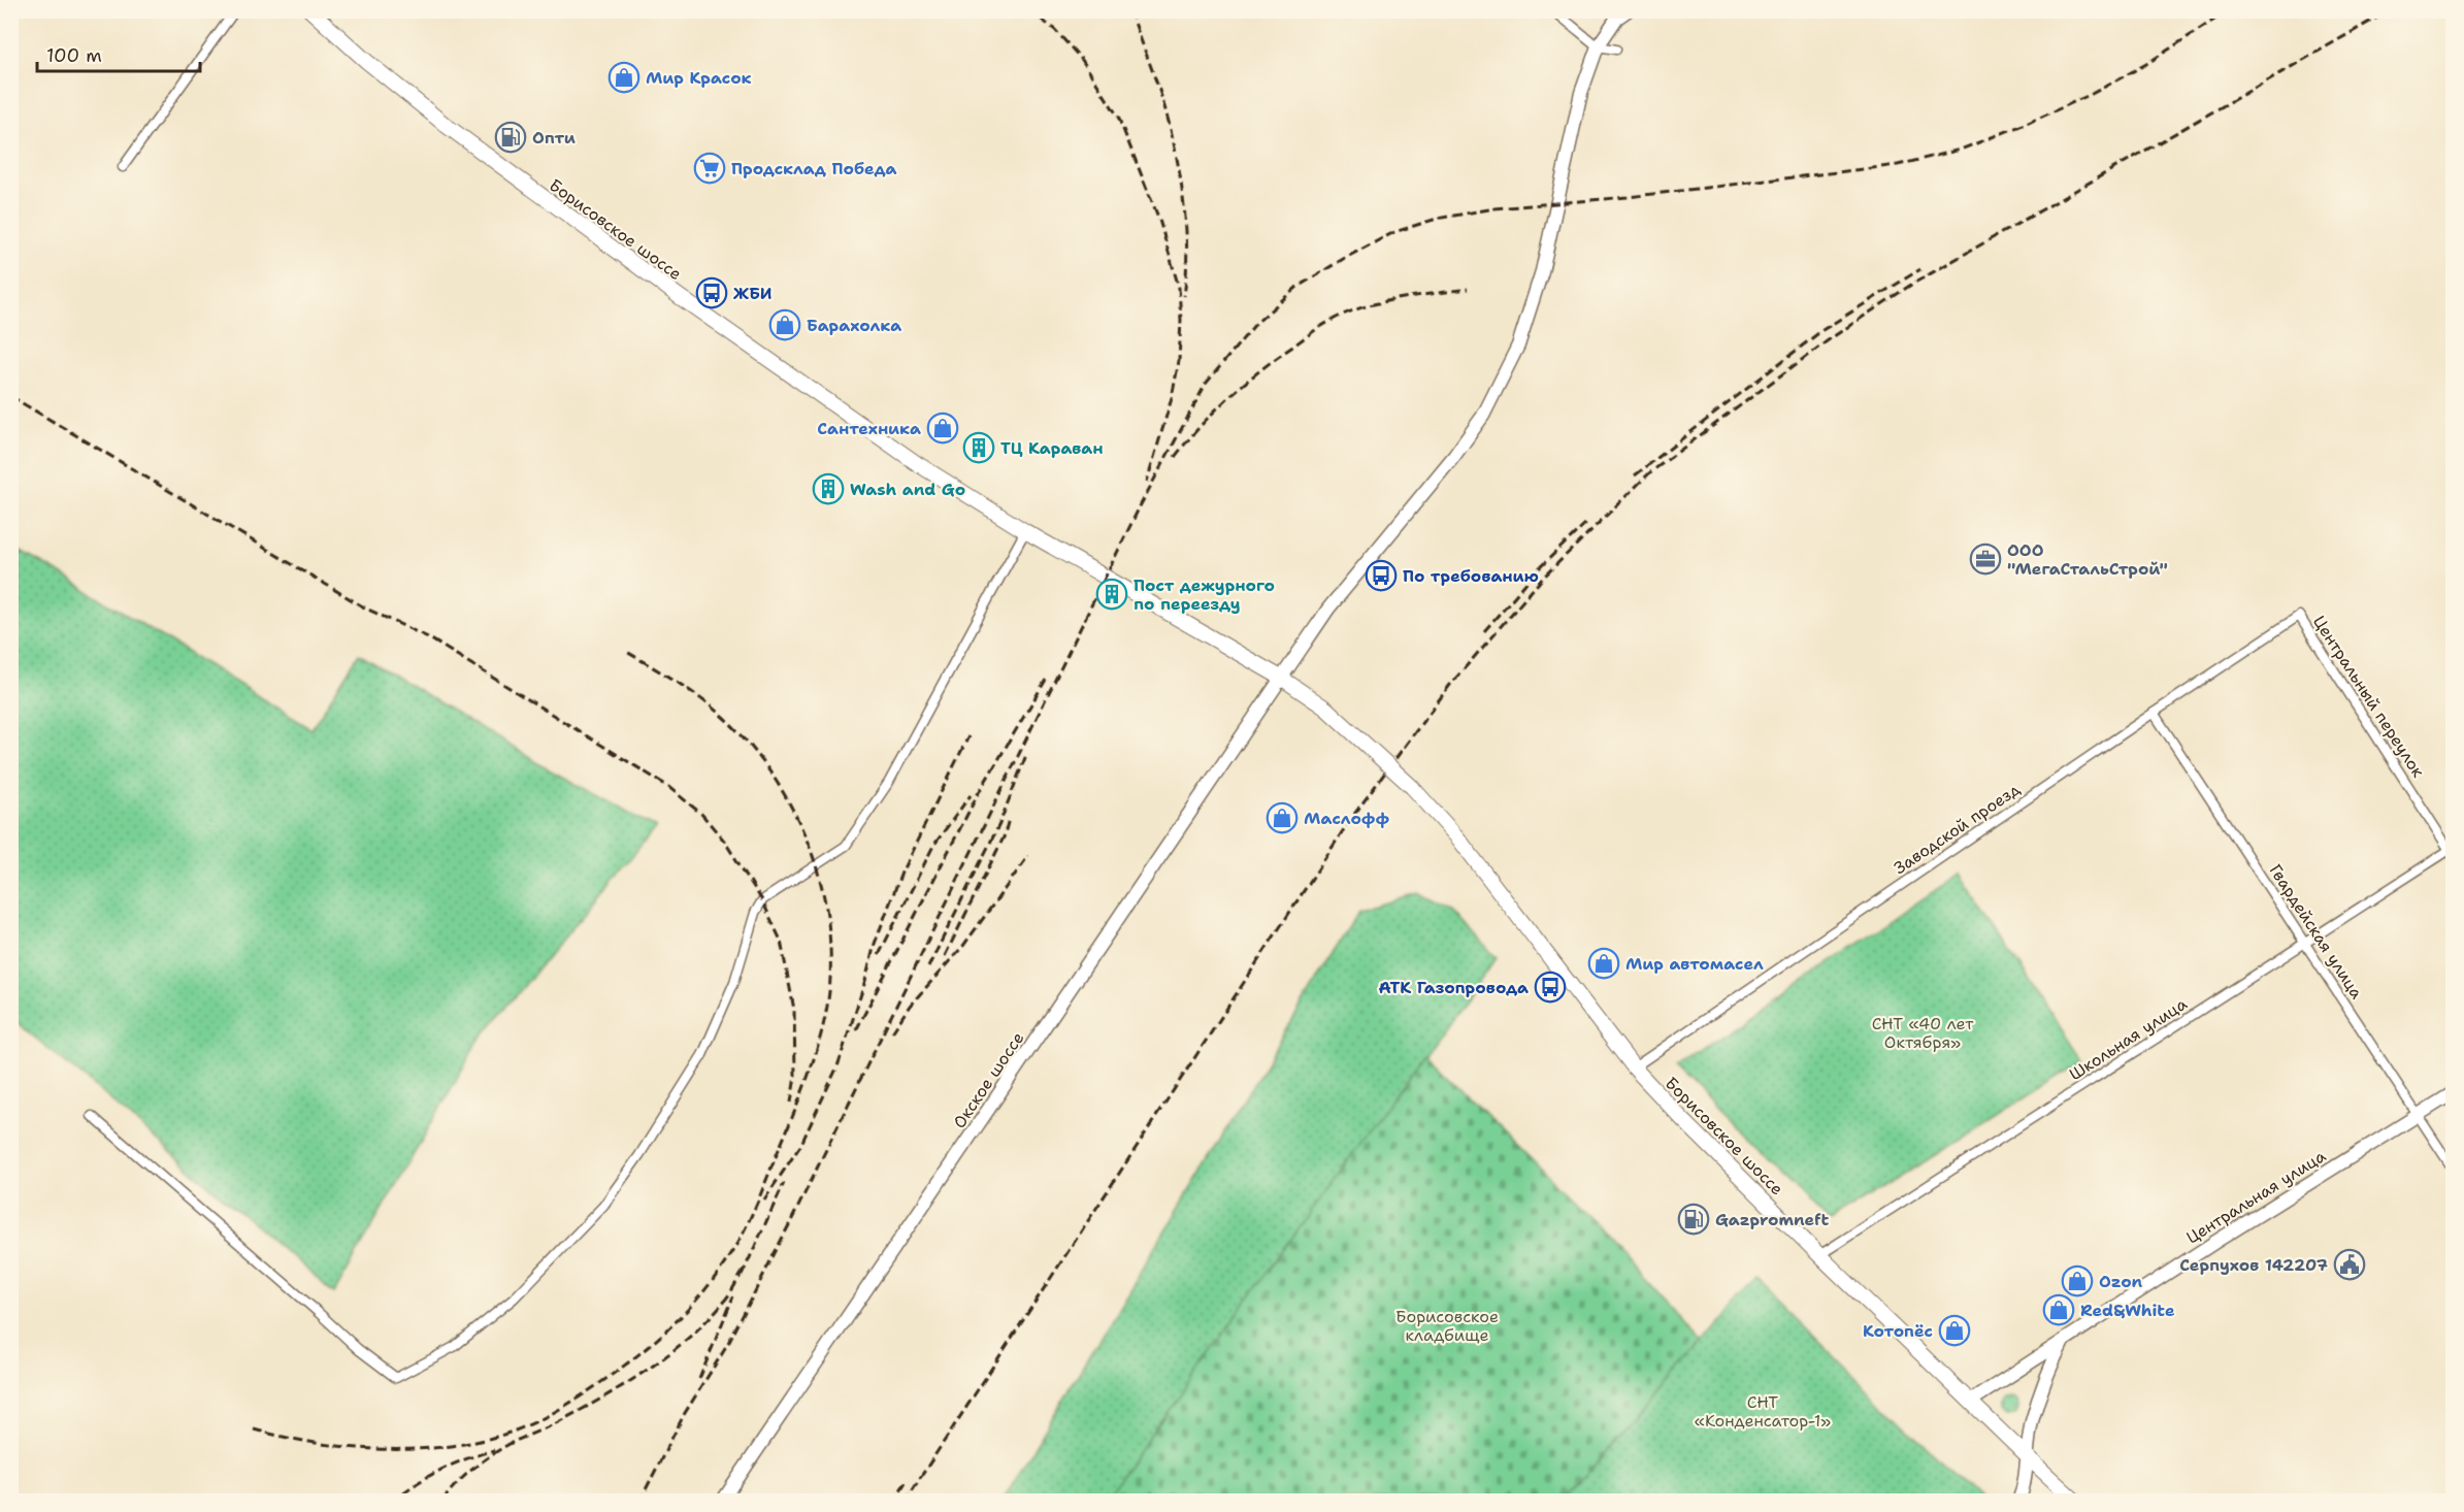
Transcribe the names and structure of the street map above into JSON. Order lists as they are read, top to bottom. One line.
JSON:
{"streets":{"main road":["Борисовское шоссе"],"street":["Центральный переулок","Заводской проезд","Гвардейская улица","Школьная улица","Окское шоссе","Центральная улица"]},"crossings":[["Борисовское шоссе","Заводской проезд"],["Борисовское шоссе","Школьная улица"],["Борисовское шоссе","Окское шоссе"],["Борисовское шоссе","Центральная улица"],["Центральный переулок","Заводской проезд"],["Центральный переулок","Школьная улица"],["Заводской проезд","Гвардейская улица"],["Гвардейская улица","Школьная улица"],["Гвардейская улица","Центральная улица"]],"parks":["СНТ «40 лет Октября»","Борисовское кладбище","СНТ «Конденсатор-1»"],"places":{"shop":["Мир Красок","Барахолка","Сантехника","Маслофф","Мир автомасел","Ozon","Red&White","Котопёс"],"fuel station":["Опти","Gazpromneft"],"supermarket":["Продсклад Победа"],"bus stop":["ЖБИ","По требованию","АТК Газопровода"],"building":["ТЦ Караван","Wash and Go","Пост дежурного по переезду"],"office":["ООО \"МегаСтальСтрой\""],"public building":["Серпухов 142207"]},"scale_bar":"100 m"}
